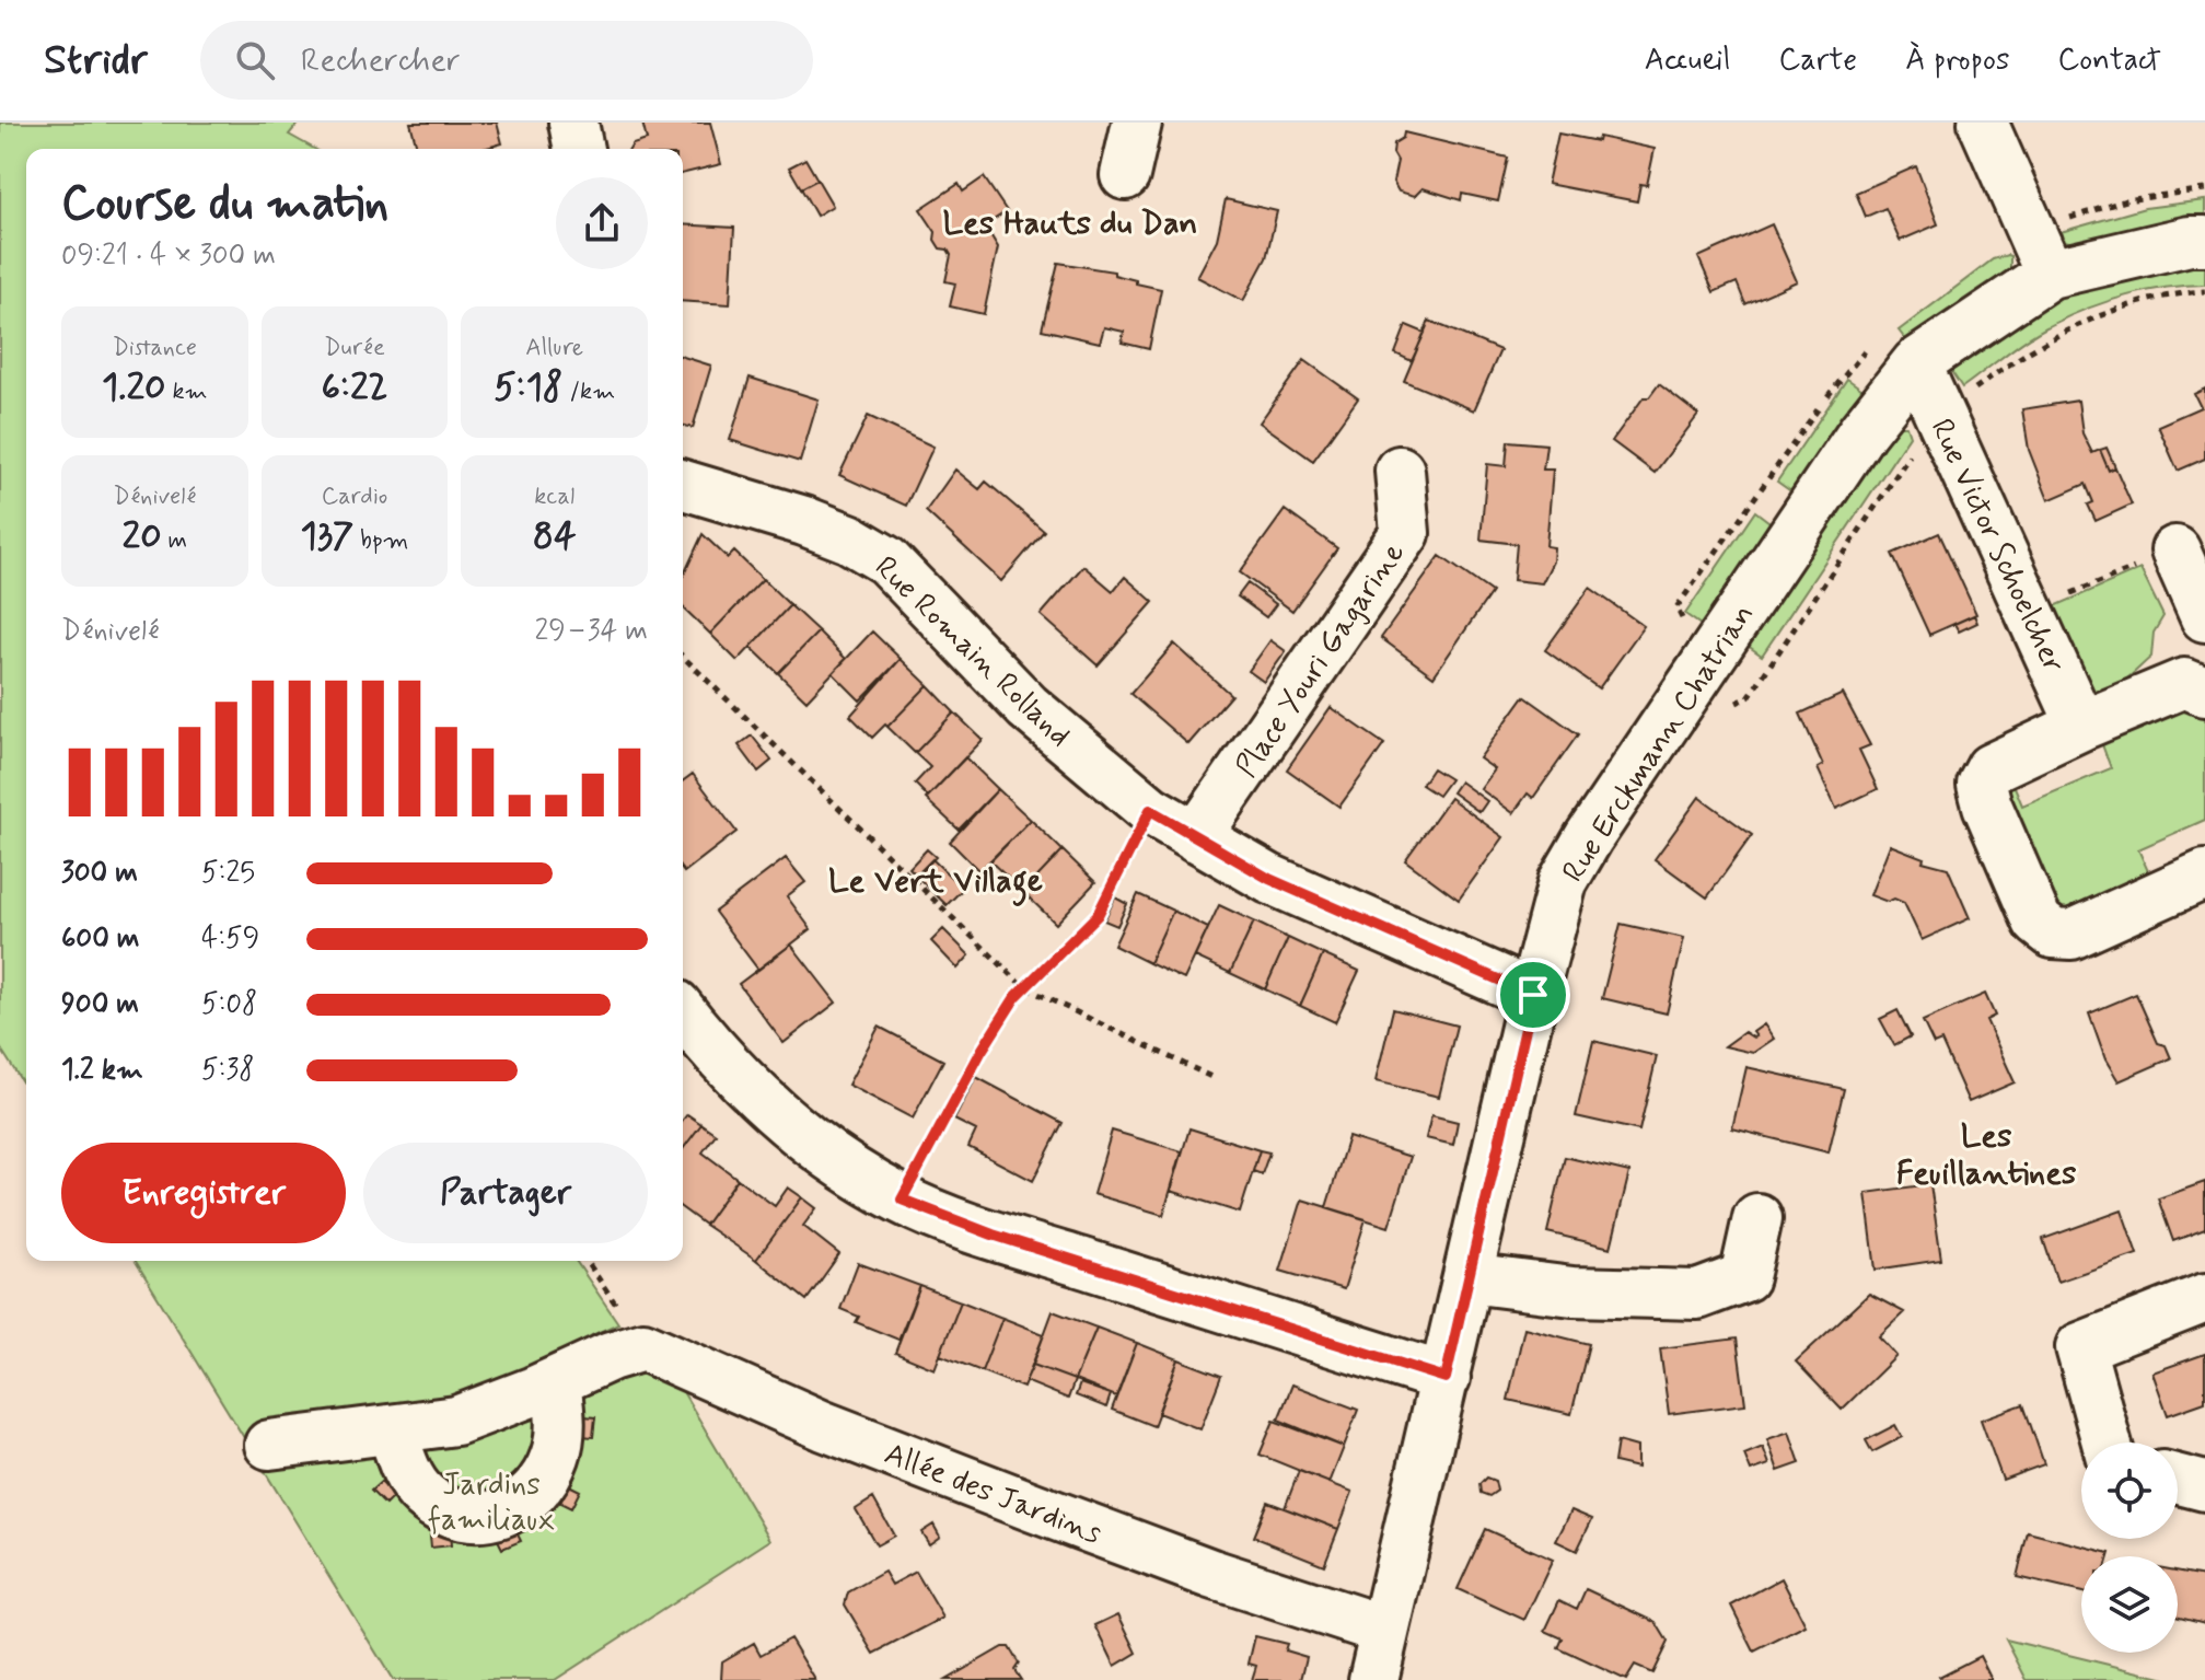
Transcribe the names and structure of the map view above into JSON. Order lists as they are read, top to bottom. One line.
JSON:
{"streets":{"street":["Rue Victor Schoelcher","Rue Romain Rolland","Place Youri Gagarine","Rue Erckmann Chatrian","Allée des Jardins"]},"crossings":[["Rue Victor Schoelcher","Rue Erckmann Chatrian"],["Rue Romain Rolland","Place Youri Gagarine"],["Rue Romain Rolland","Rue Erckmann Chatrian"],["Rue Erckmann Chatrian","Allée des Jardins"]],"districts":["Les Hauts du Dan","Le Vert Village","Les Feuillantines"],"parks":["Jardins familiaux"],"page":{"header":"Stridr","search":"Rechercher","nav":["Accueil","Carte","À propos","Contact"],"heading":["Course du matin","09:21 · 4 × 300 m"],"stats":[["Distance","1.20 km"],["Durée","6:22"],["Allure","5:18 /km"],["Dénivelé","20 m"],["Cardio","137 bpm"],["kcal","84"]],"chart":["Dénivelé","29–34 m"],"list":[{"name":"300 m","note":"5:25"},{"name":"600 m","note":"4:59"},{"name":"900 m","note":"5:08"},{"name":"1.2 km","note":"5:38"}],"buttons":["Enregistrer","Partager"]}}
